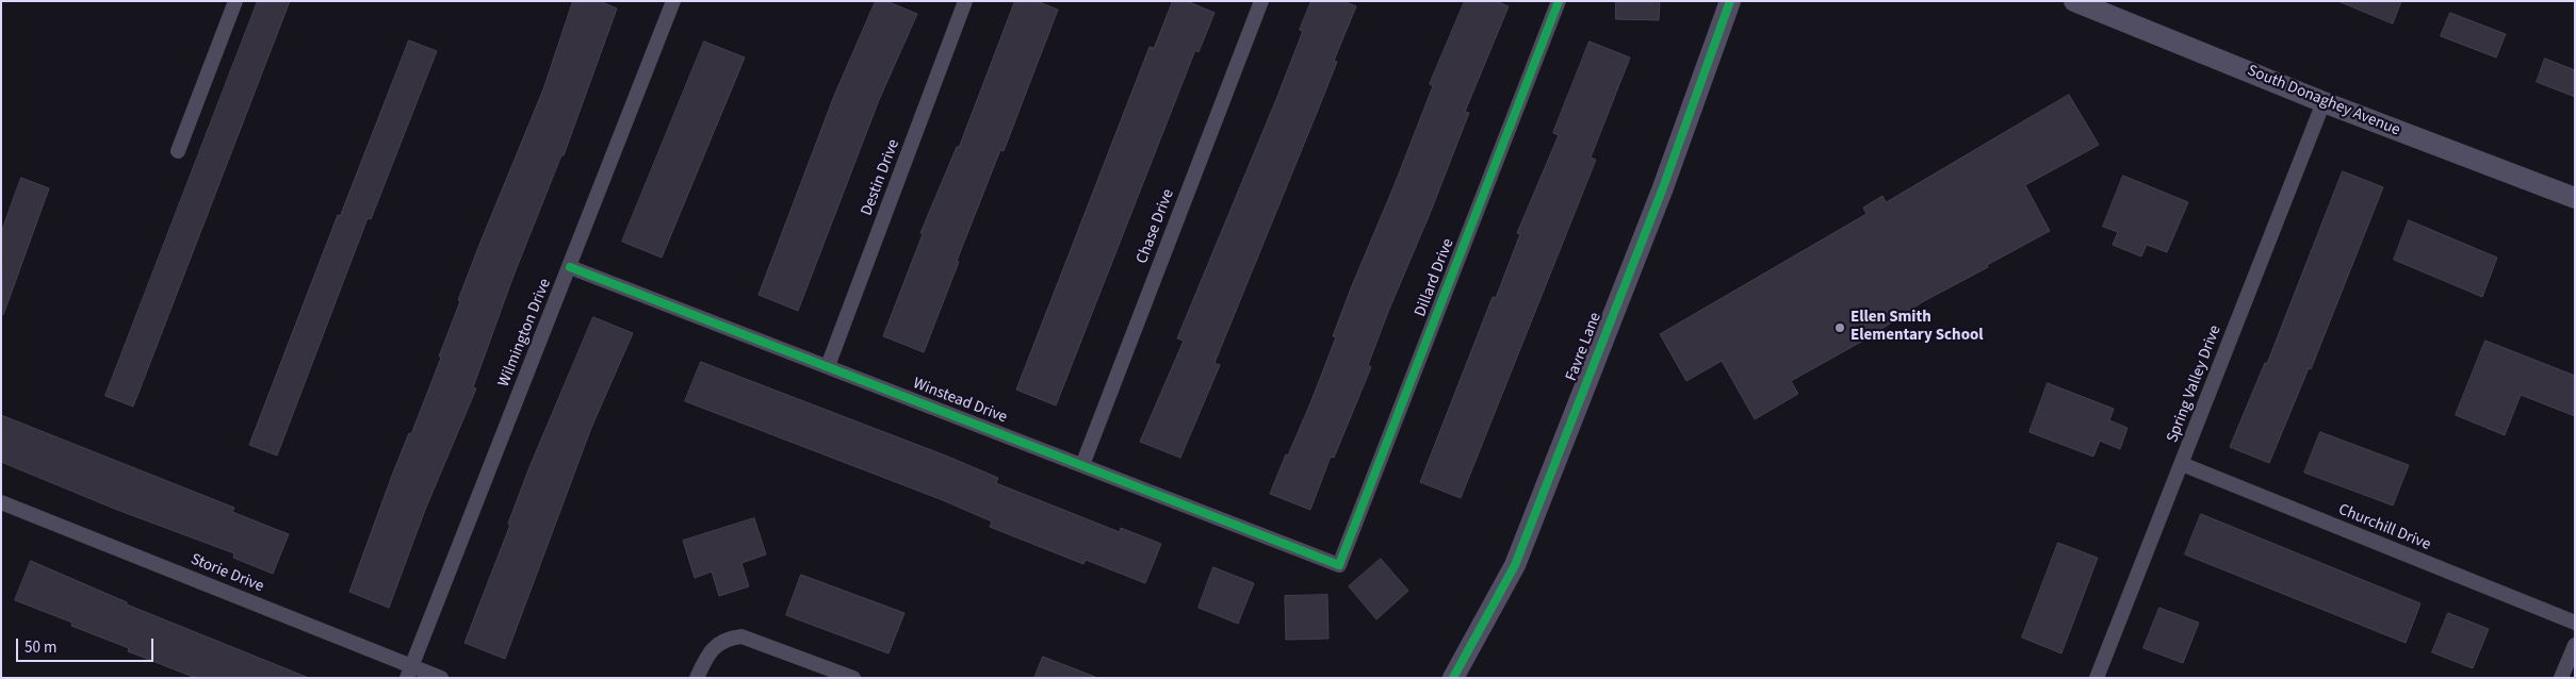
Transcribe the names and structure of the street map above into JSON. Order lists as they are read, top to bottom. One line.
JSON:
{"streets":{"street":["South Donaghey Avenue","Destin Drive","Chase Drive","Dillard Drive","Wilmington Drive","Favre Lane","Spring Valley Drive","Winstead Drive","Churchill Drive","Storie Drive"]},"crossings":[["South Donaghey Avenue","Spring Valley Drive"],["Destin Drive","Winstead Drive"],["Chase Drive","Winstead Drive"],["Dillard Drive","Winstead Drive"],["Wilmington Drive","Winstead Drive"],["Wilmington Drive","Storie Drive"],["Spring Valley Drive","Churchill Drive"]],"places":["Ellen Smith Elementary School"],"scale_bar":"50 m"}
